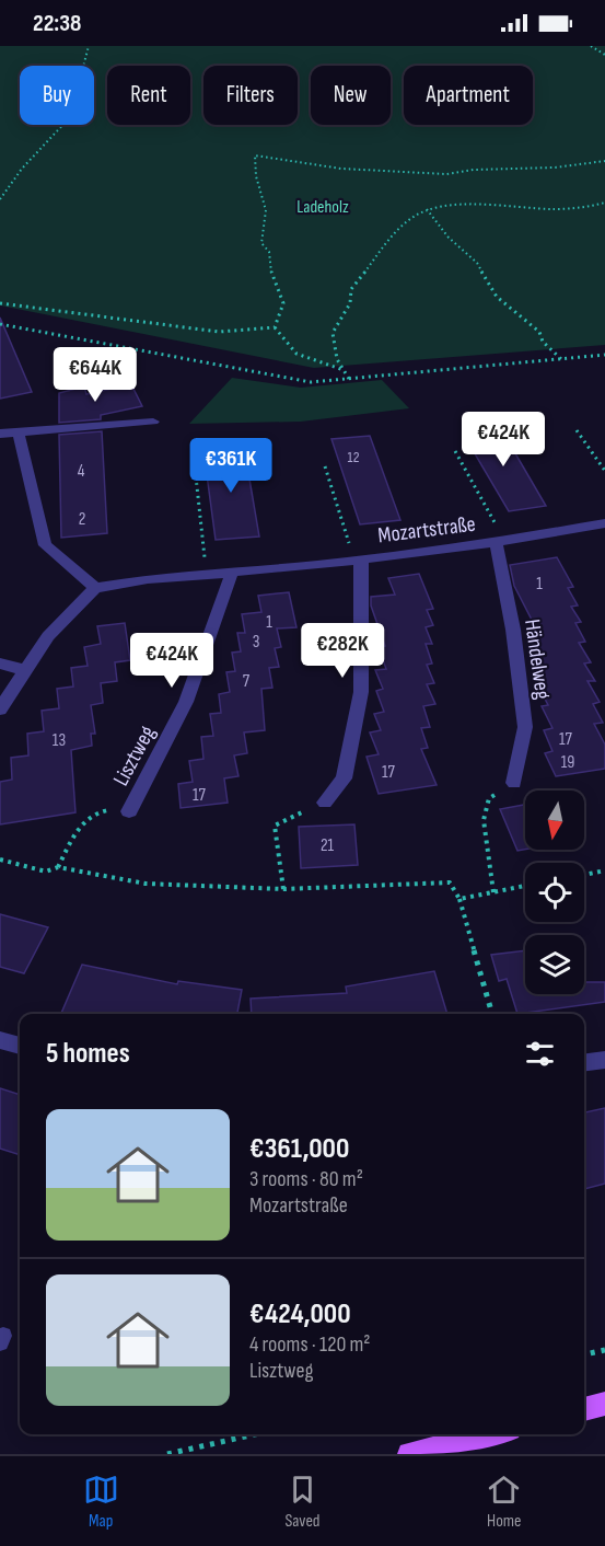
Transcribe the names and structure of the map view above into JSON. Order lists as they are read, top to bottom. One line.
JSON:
{"streets":{"street":["Mozartstraße","Händelweg","Lisztweg"]},"crossings":[["Mozartstraße","Händelweg"],["Mozartstraße","Lisztweg"]],"parks":["Ladeholz"],"house_numbers":["12","4","2","1","1","3","7","17","13","19","17","17","21"],"north":"bottom","page":{"status":"22:38","chip":["Buy","Rent","Filters","New","Apartment"],"price":["€644K","€424K","€361K","€282K","€424K"],"heading":"5 homes","list":[{"name":"€361,000","note":"3 rooms · 80 m² · Mozartstraße"},{"name":"€424,000","note":"4 rooms · 120 m² · Lisztweg"}],"tabs":["Map","Saved","Home"]}}
